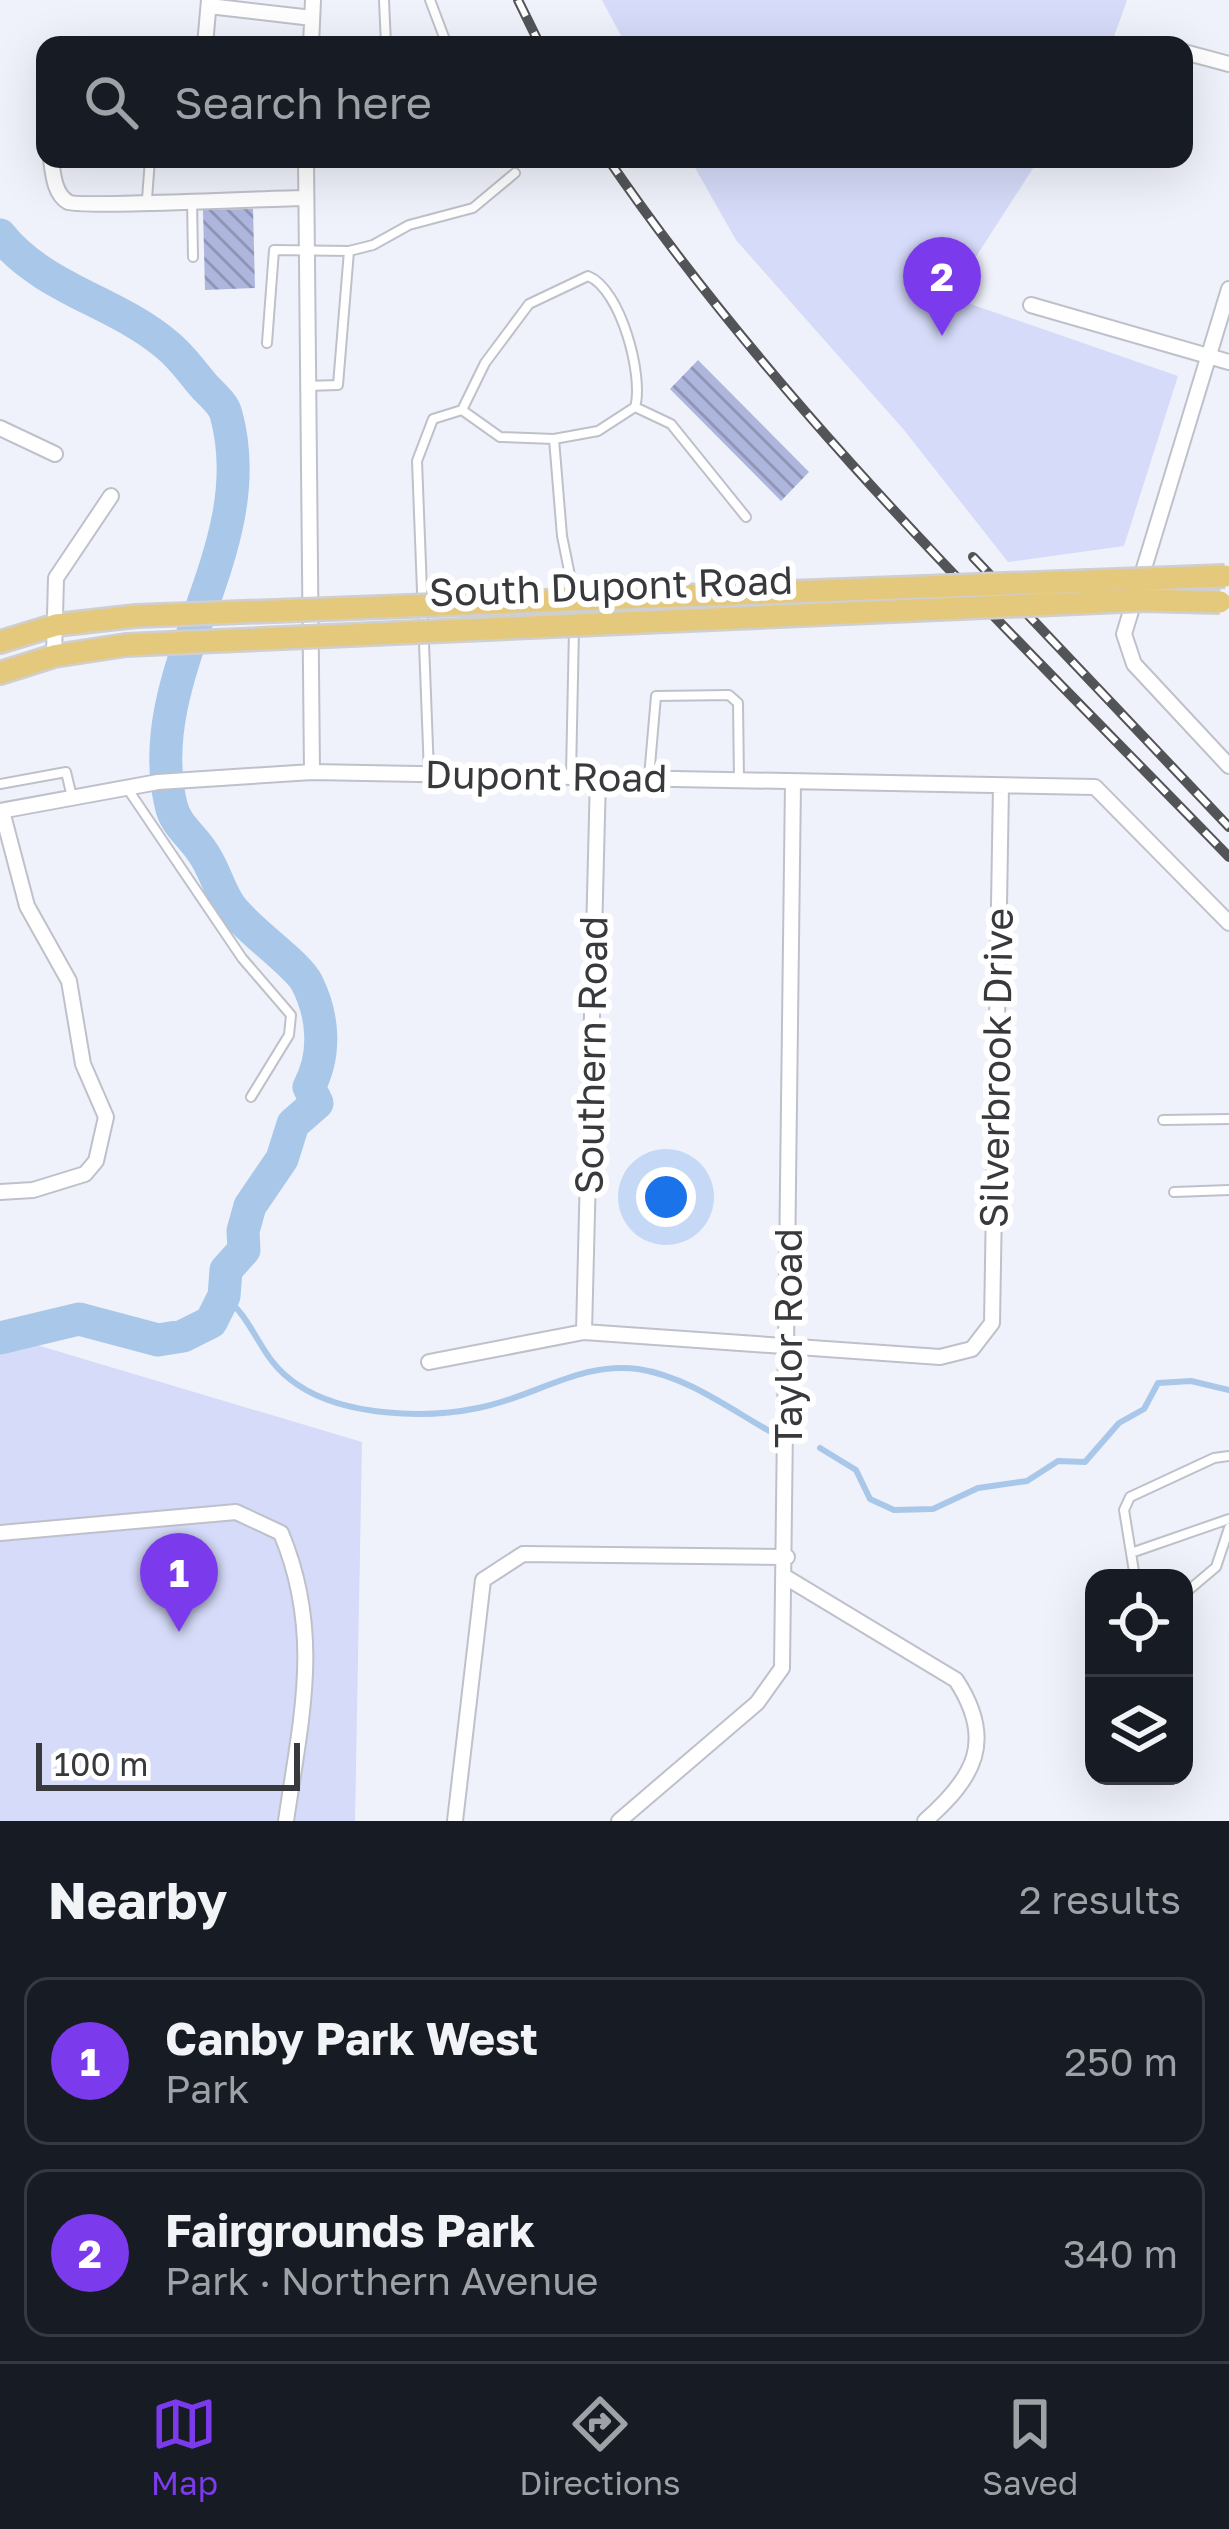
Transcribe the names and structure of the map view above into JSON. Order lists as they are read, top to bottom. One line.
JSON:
{"streets":{"main road":["South Dupont Road"],"street":["Dupont Road","Southern Road","Silverbrook Drive","Taylor Road"]},"crossings":[["Dupont Road","Southern Road"],["Dupont Road","Silverbrook Drive"],["Dupont Road","Taylor Road"],["Silverbrook Drive","Taylor Road"]],"scale_bar":"100 m","page":{"search":"Search here","pins":["2","1"],"scale":"100 m","heading":["Nearby","2 results"],"list":[{"mark":"1","name":"Canby Park West","note":"Park","value":"250 m"},{"mark":"2","name":"Fairgrounds Park","note":"Park · Northern Avenue","value":"340 m"}],"nav":["Map","Directions","Saved"]}}
